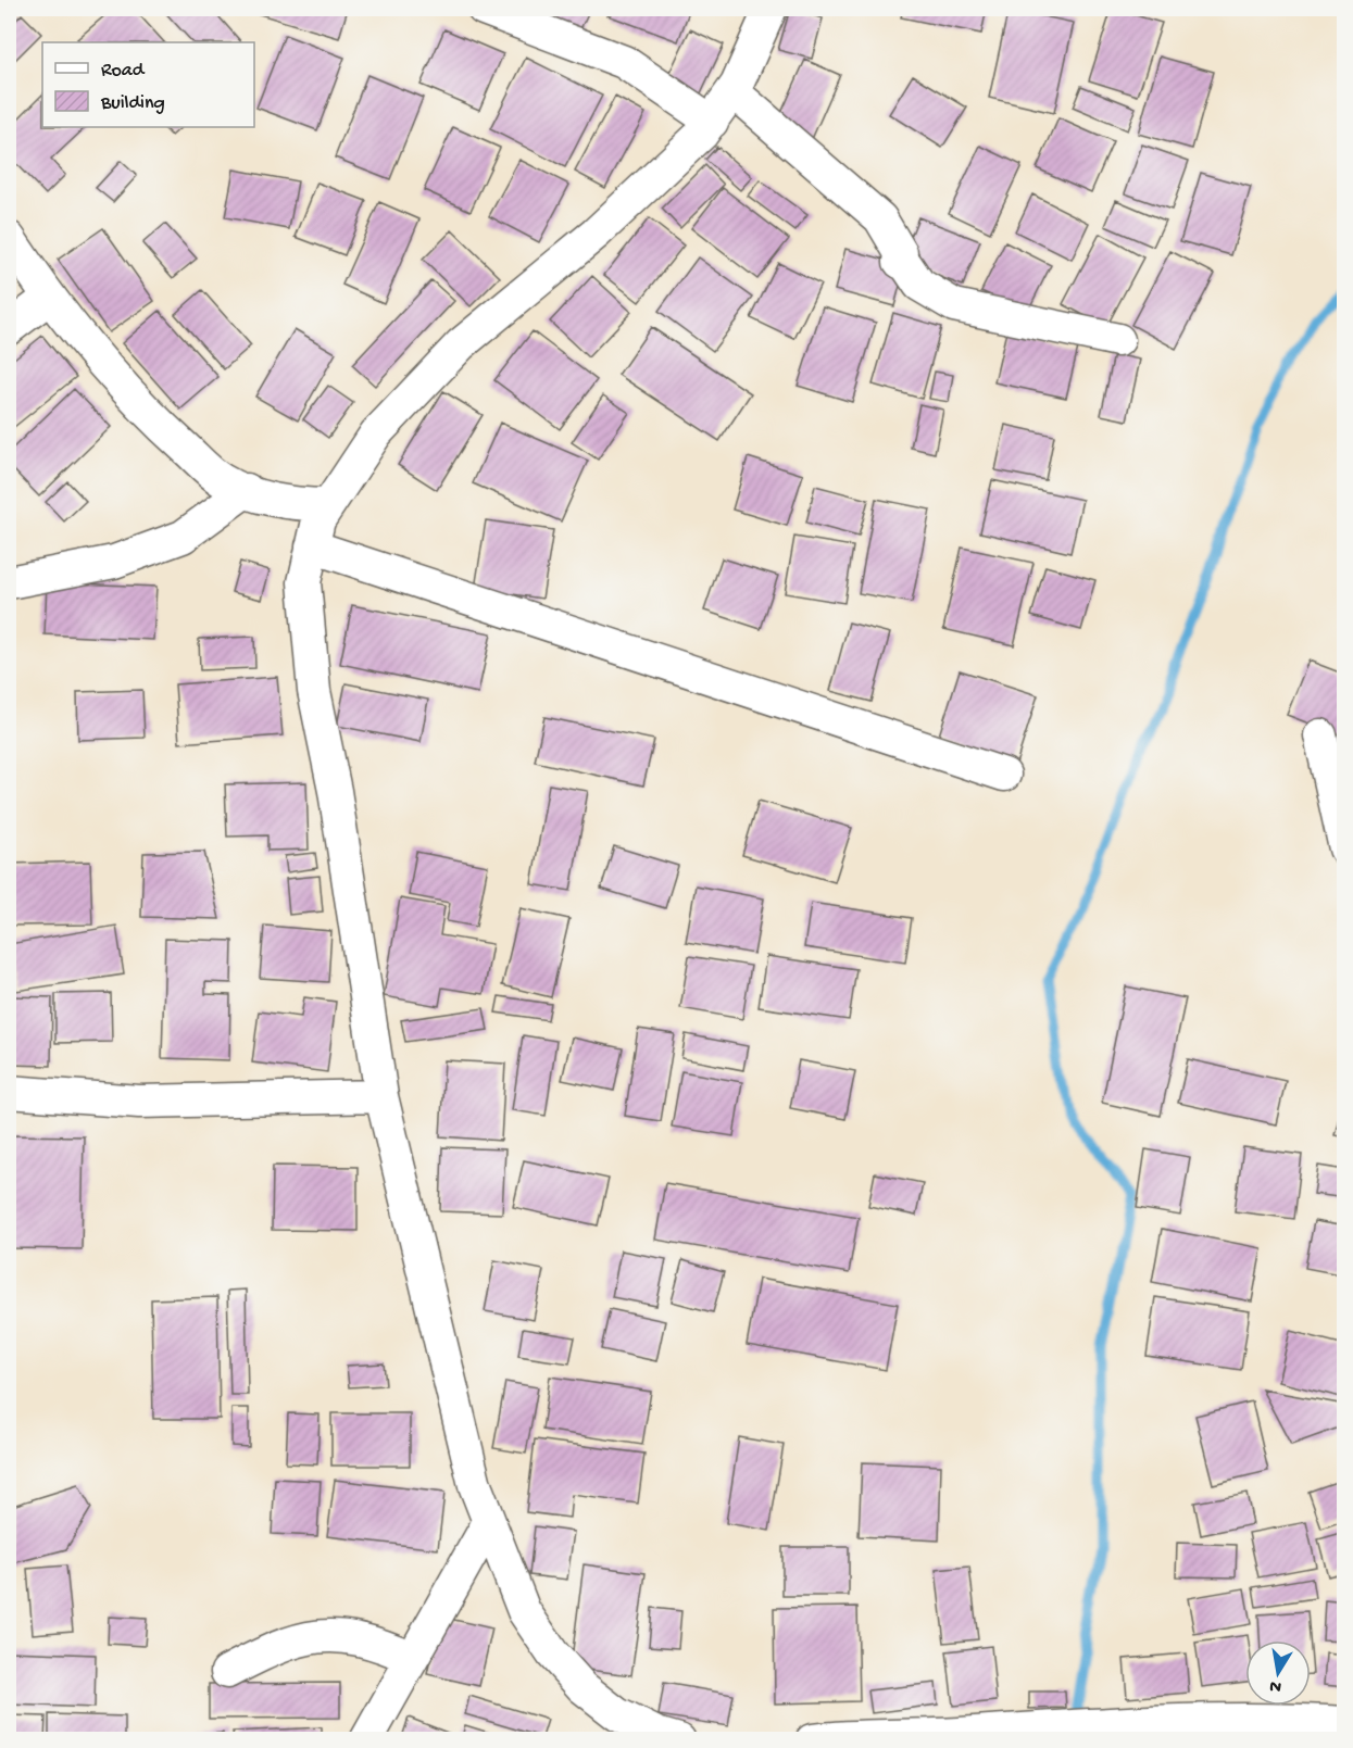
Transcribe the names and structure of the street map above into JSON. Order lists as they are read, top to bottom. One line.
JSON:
{"legend":["Road","Building"],"north":"bottom"}
